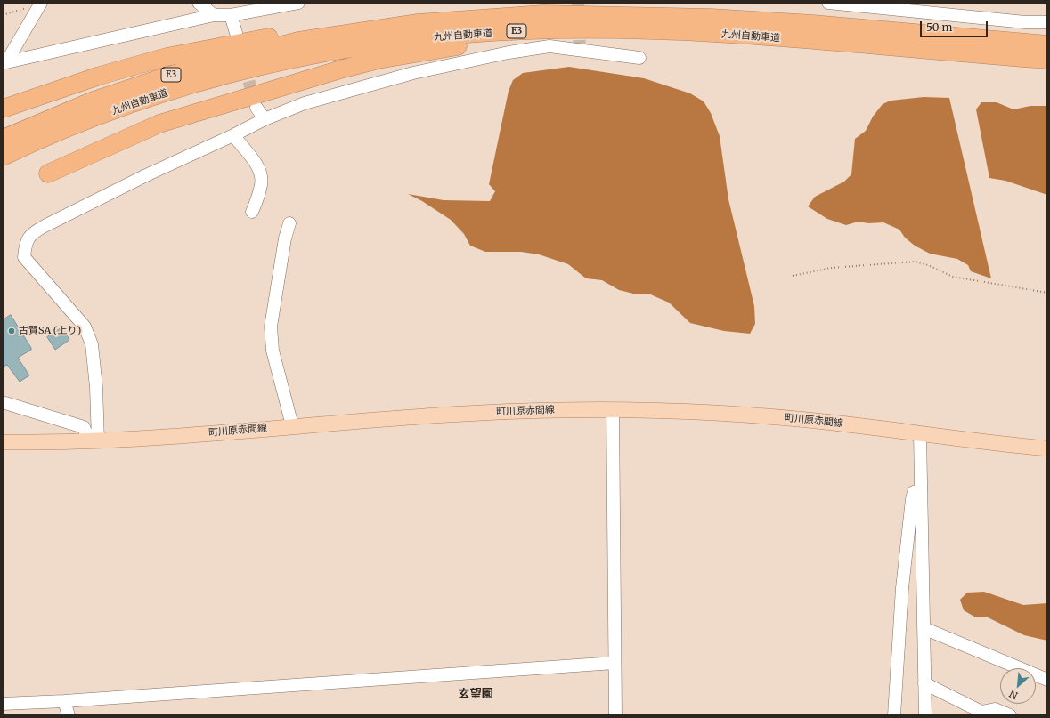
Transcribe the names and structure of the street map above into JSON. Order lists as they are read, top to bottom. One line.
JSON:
{"streets":{"highway":["E3","九州自動車道"],"main road":["町川原赤間線"]},"districts":["玄望園"],"places":["古賀SA (上り)"],"scale_bar":"50 m","north":"bottom left"}
